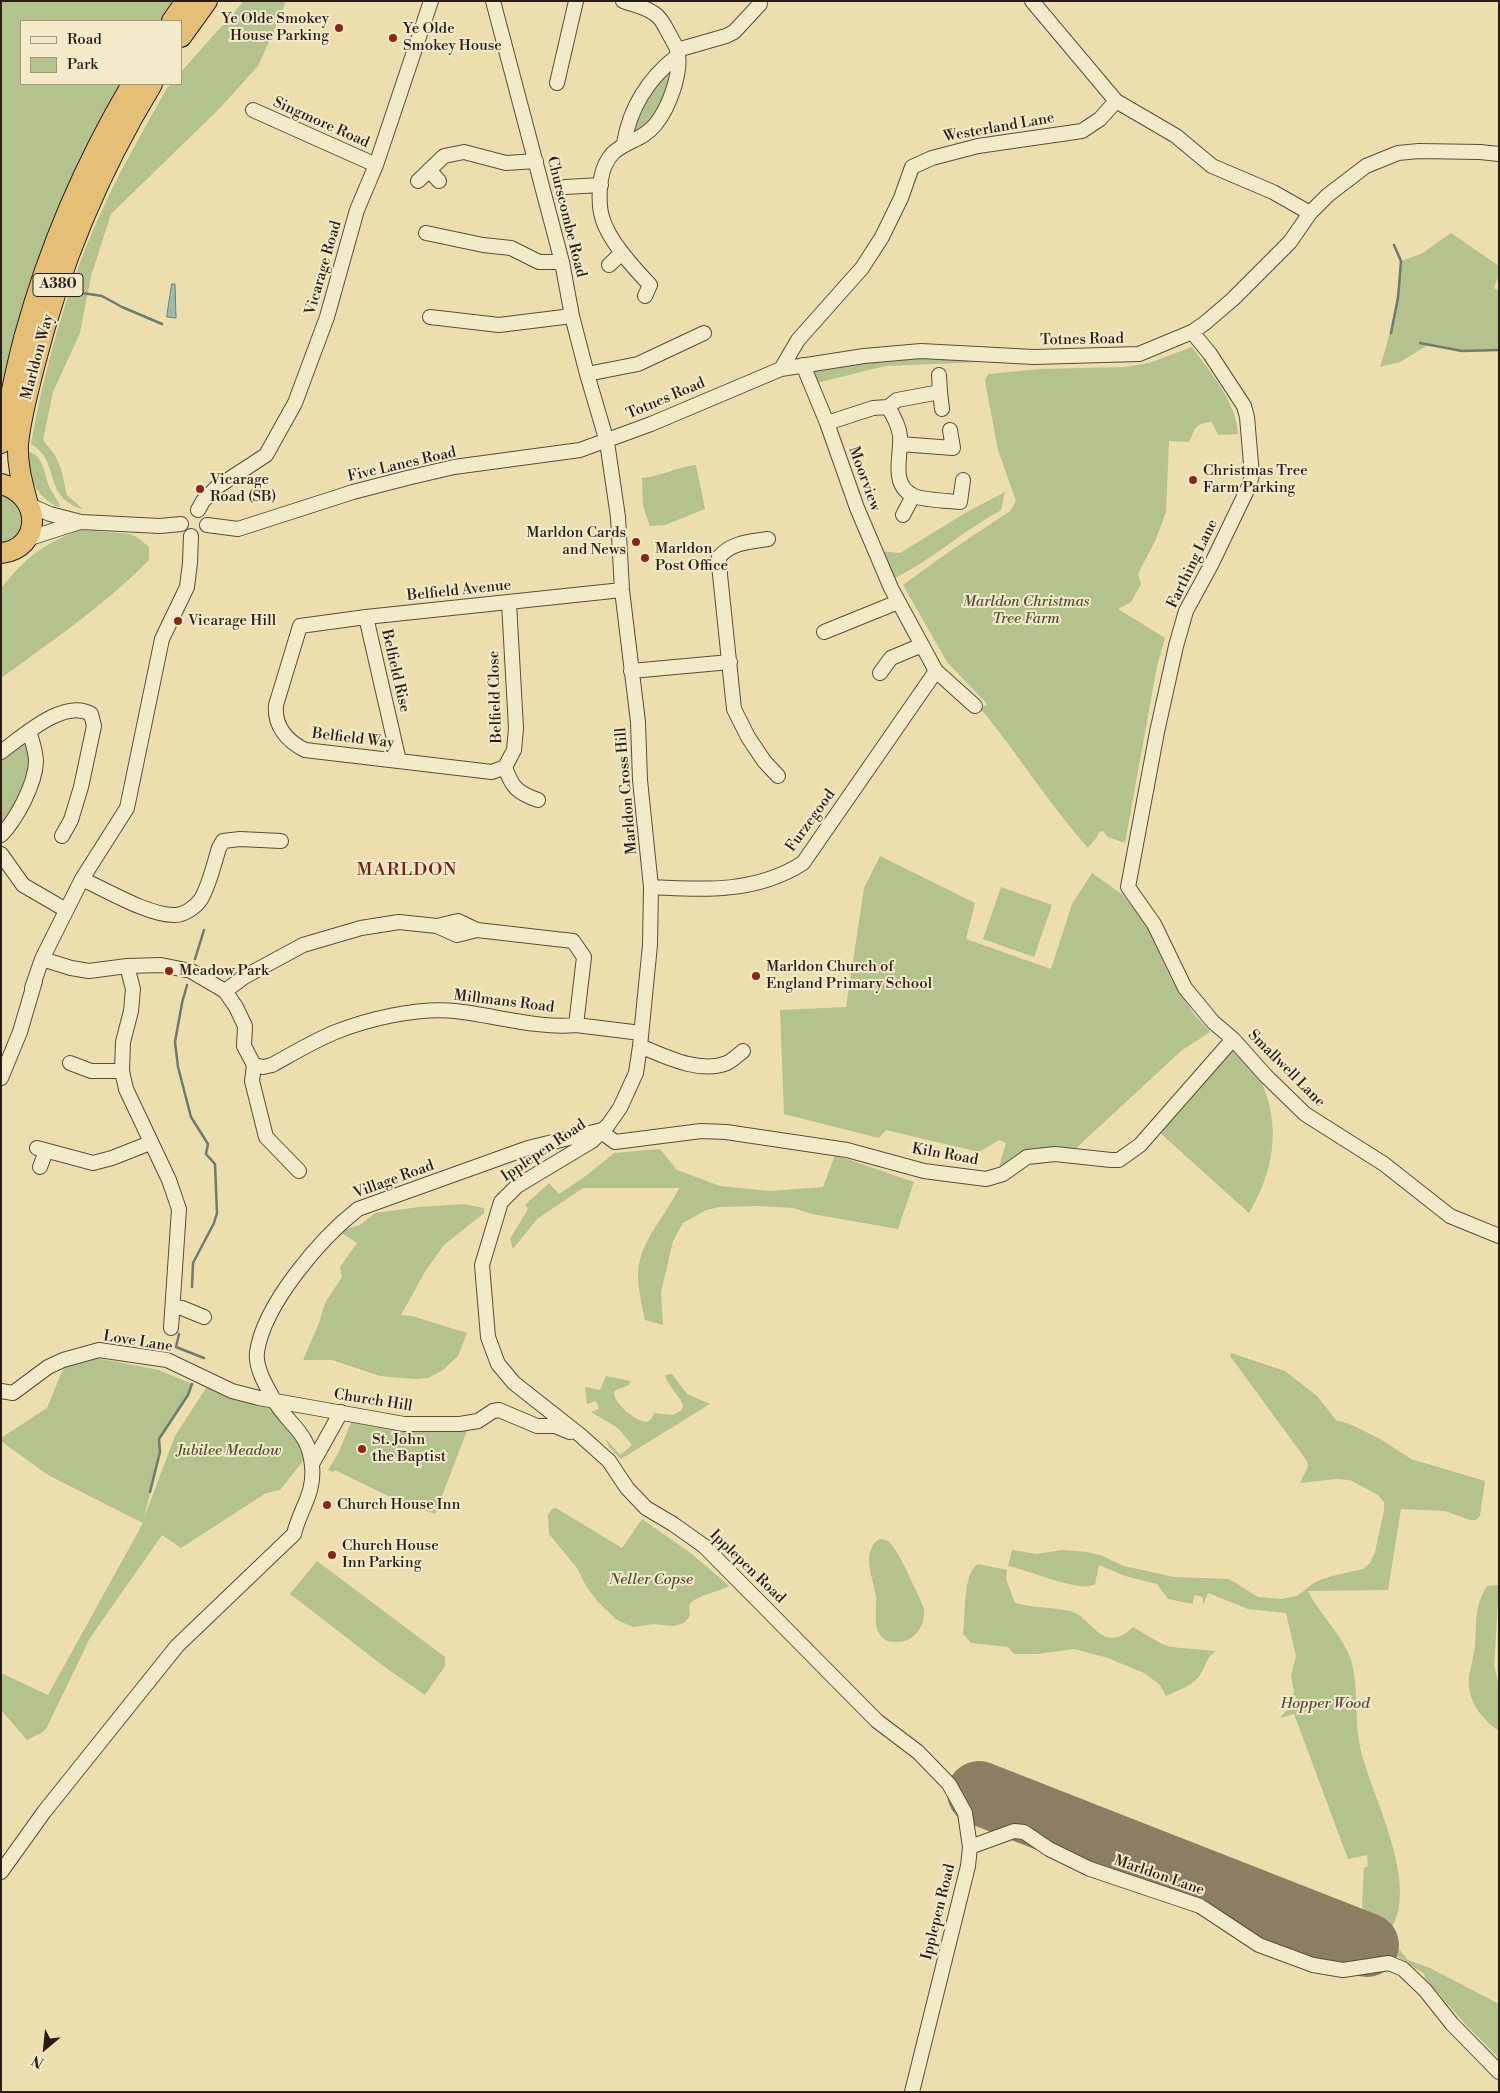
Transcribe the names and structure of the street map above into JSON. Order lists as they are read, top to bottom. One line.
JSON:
{"streets":{"highway":["A380","Marldon Way"],"street":["Singmore Road","Westerland Lane","Churscombe Road","Vicarage Road","Totnes Road","Five Lanes Road","Moorview","Farthing Lane","Belfield Avenue","Belfield Rise","Belfield Close","Belfield Way","Marldon Cross Hill","Furzegood","Millmans Road","Smallwell Lane","Ipplepen Road","Kiln Road","Village Road","Love Lane","Church Hill","Marldon Lane"]},"crossings":[["Singmore Road","Vicarage Road"],["Westerland Lane","Totnes Road"],["Churscombe Road","Totnes Road"],["Churscombe Road","Five Lanes Road"],["Churscombe Road","Marldon Cross Hill"],["Vicarage Road","Five Lanes Road"],["Totnes Road","Five Lanes Road"],["Totnes Road","Moorview"],["Totnes Road","Farthing Lane"],["Totnes Road","Marldon Cross Hill"],["Five Lanes Road","Marldon Cross Hill"],["Moorview","Furzegood"],["Farthing Lane","Smallwell Lane"],["Belfield Avenue","Belfield Rise"],["Belfield Avenue","Belfield Close"],["Belfield Avenue","Belfield Way"],["Belfield Avenue","Marldon Cross Hill"],["Belfield Rise","Belfield Way"],["Belfield Close","Belfield Way"],["Marldon Cross Hill","Furzegood"],["Marldon Cross Hill","Millmans Road"],["Marldon Cross Hill","Ipplepen Road"],["Marldon Cross Hill","Kiln Road"],["Marldon Cross Hill","Village Road"],["Smallwell Lane","Kiln Road"],["Ipplepen Road","Kiln Road"],["Ipplepen Road","Village Road"],["Ipplepen Road","Church Hill"],["Ipplepen Road","Marldon Lane"],["Kiln Road","Village Road"],["Village Road","Love Lane"],["Village Road","Church Hill"],["Love Lane","Church Hill"]],"districts":["MARLDON"],"parks":["Marldon Christmas Tree Farm","Jubilee Meadow","Neller Copse","Hopper Wood"],"places":["Ye Olde Smokey House Parking","Ye Olde Smokey House","Christmas Tree Farm Parking","Vicarage Road (SB)","Marldon Cards and News","Marldon Post Office","Vicarage Hill","Meadow Park","Marldon Church of England Primary School","St. John the Baptist","Church House Inn","Church House Inn Parking"],"legend":["Road","Park"],"north":"bottom left"}
